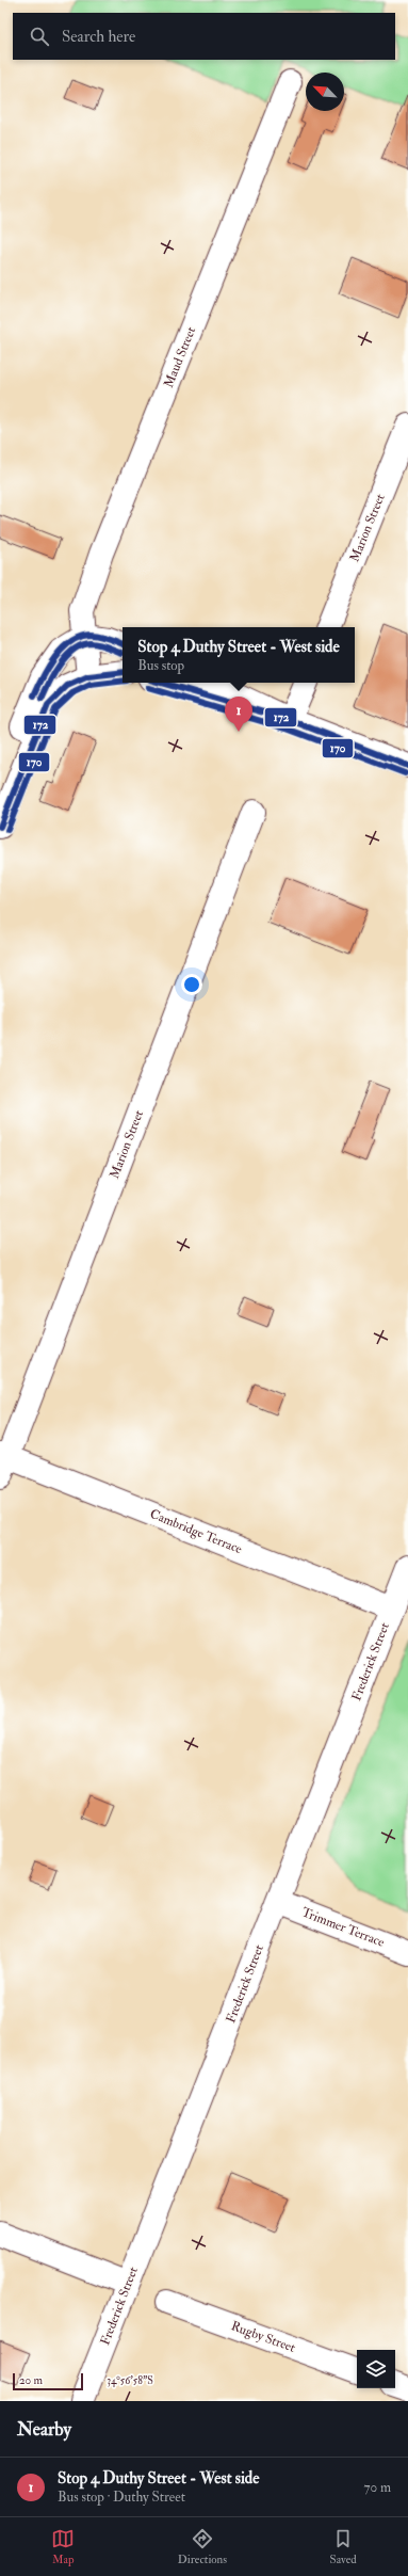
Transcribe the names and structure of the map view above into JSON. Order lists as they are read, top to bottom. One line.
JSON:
{"streets":{"street":["Maud Street","Marion Street","Cambridge Terrace","Frederick Street","Trimmer Terrace","Rugby Street"]},"crossings":[["Marion Street","Cambridge Terrace"],["Cambridge Terrace","Frederick Street"],["Frederick Street","Trimmer Terrace"]],"lines":["transit line 172","transit line 170"],"scale_bar":"20 m","north":"top left","page":{"search":"Search here","popup":["Stop 4 Duthy Street - West side","Bus stop"],"pins":"1","scale":"20 m","heading":"Nearby","list":[{"mark":"1","name":"Stop 4 Duthy Street - West side","note":"Bus stop · Duthy Street","value":"70 m"}],"nav":["Map","Directions","Saved"]},"coordinates":["34°56'58\"S"]}
